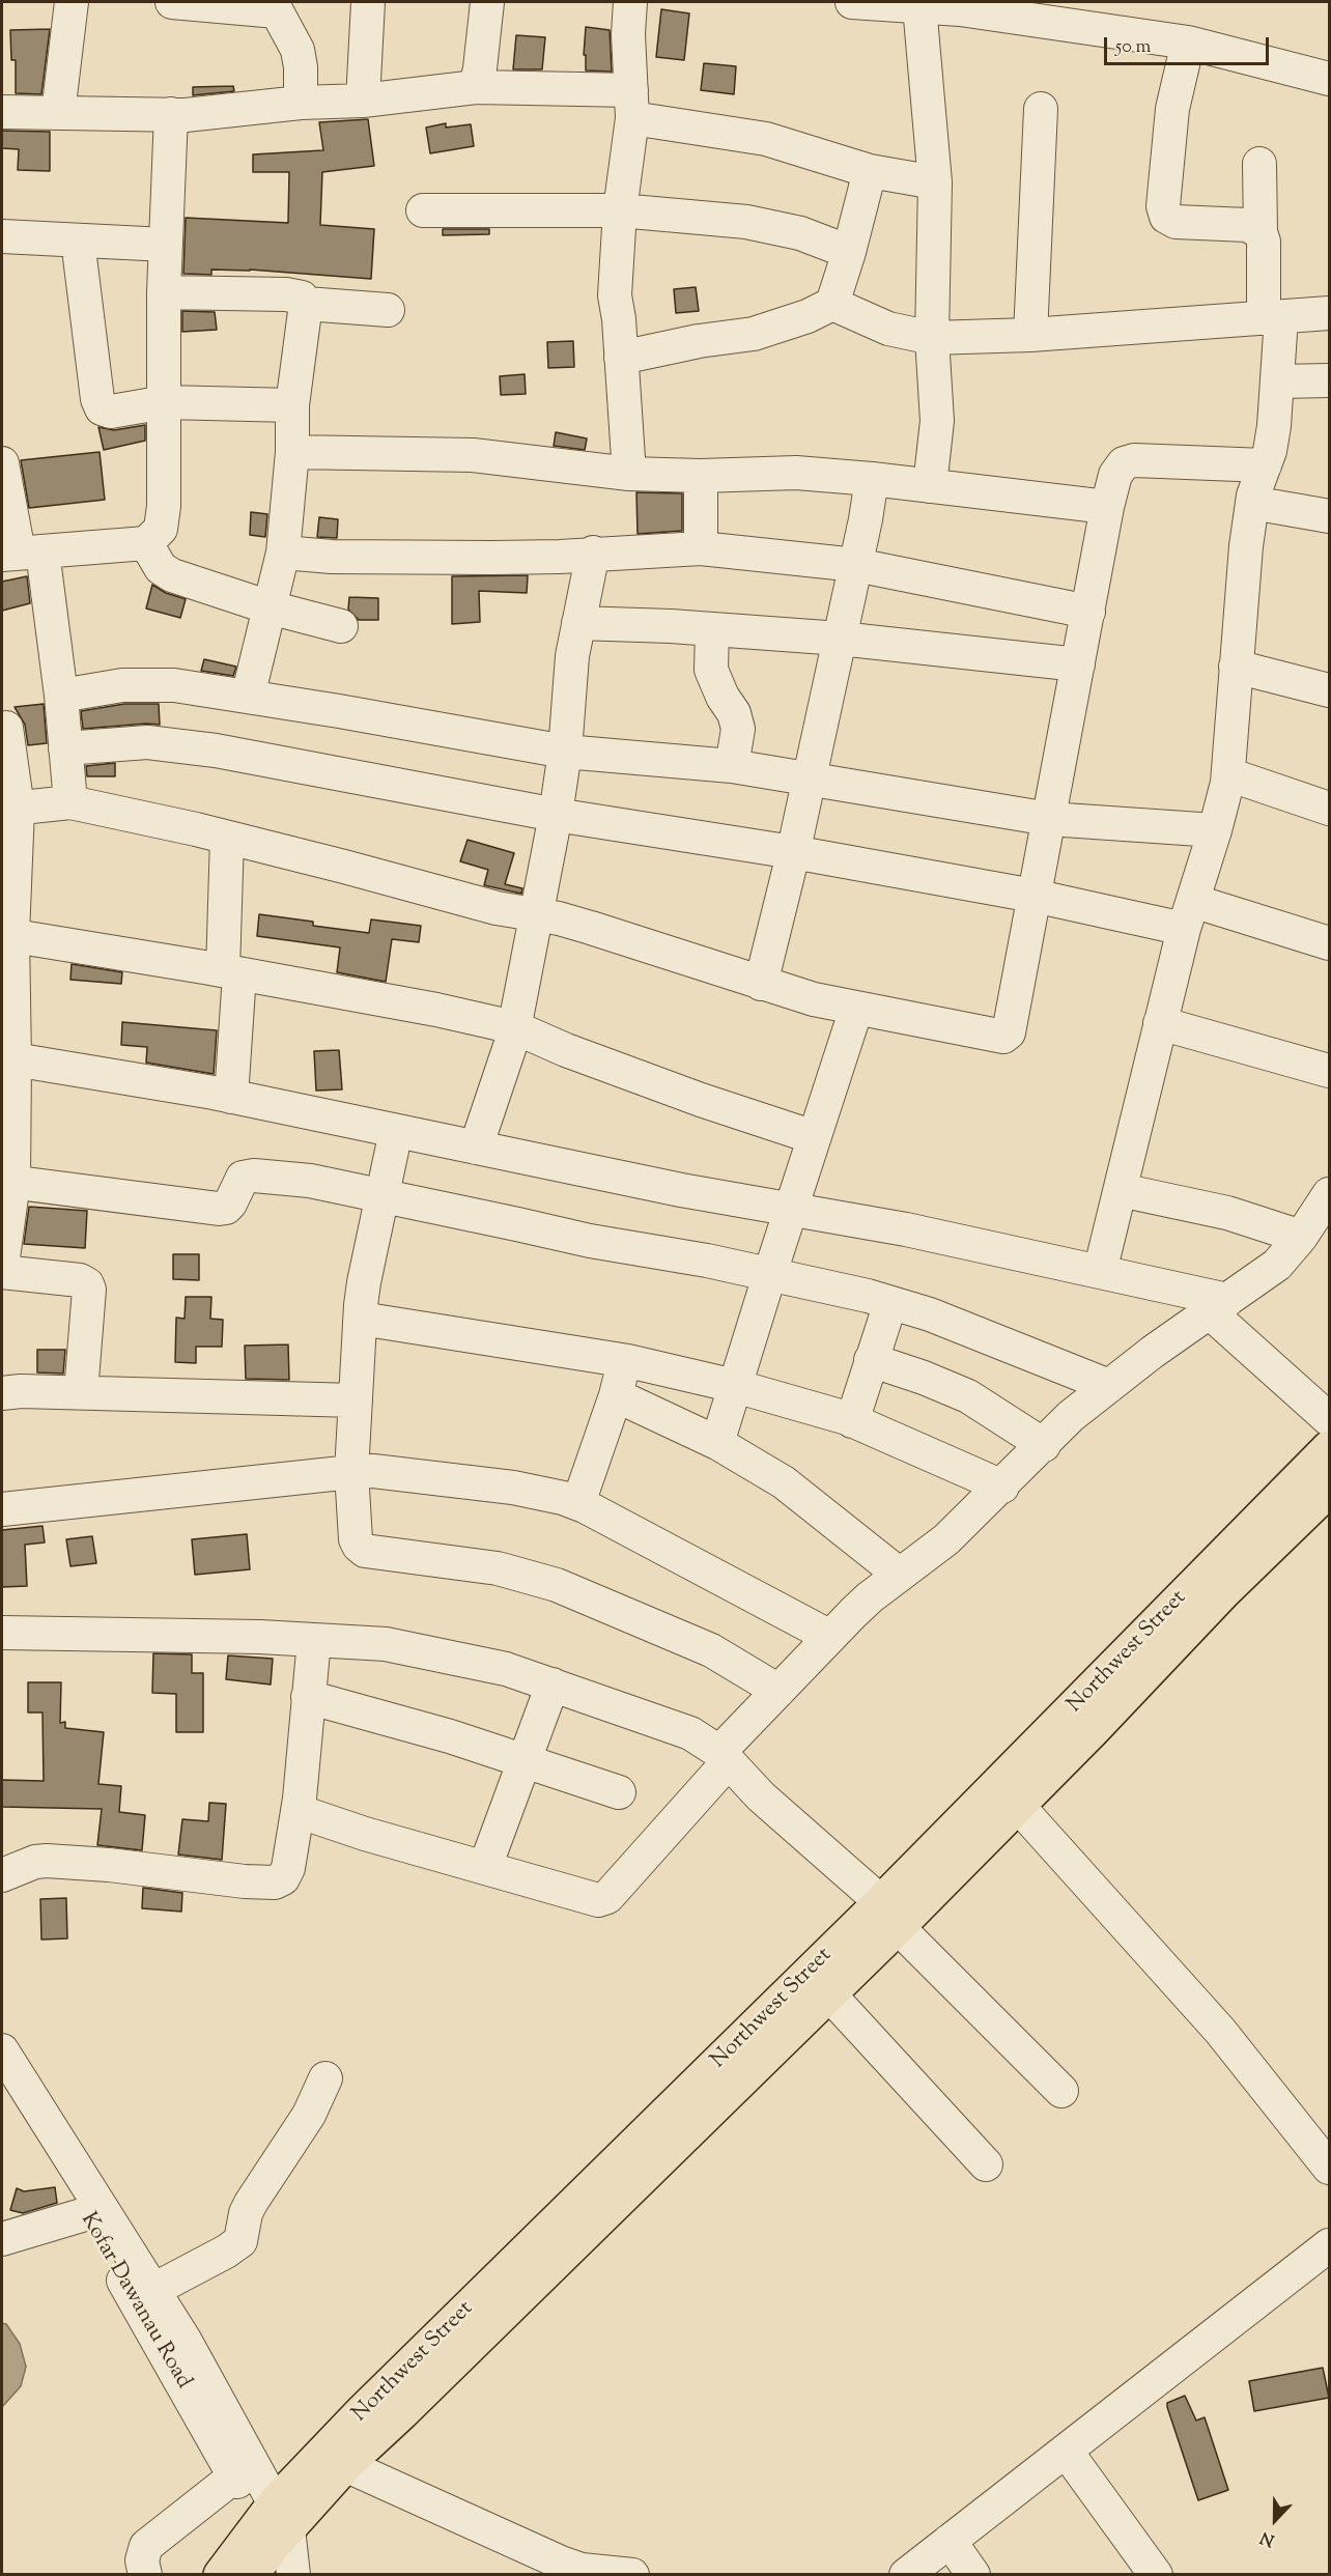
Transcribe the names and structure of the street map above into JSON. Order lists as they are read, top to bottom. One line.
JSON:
{"streets":{"main road":["Northwest Street"],"street":["Kofar Dawanau Road"]},"crossings":[["Northwest Street","Kofar Dawanau Road"]],"scale_bar":"50 m","north":"bottom"}
